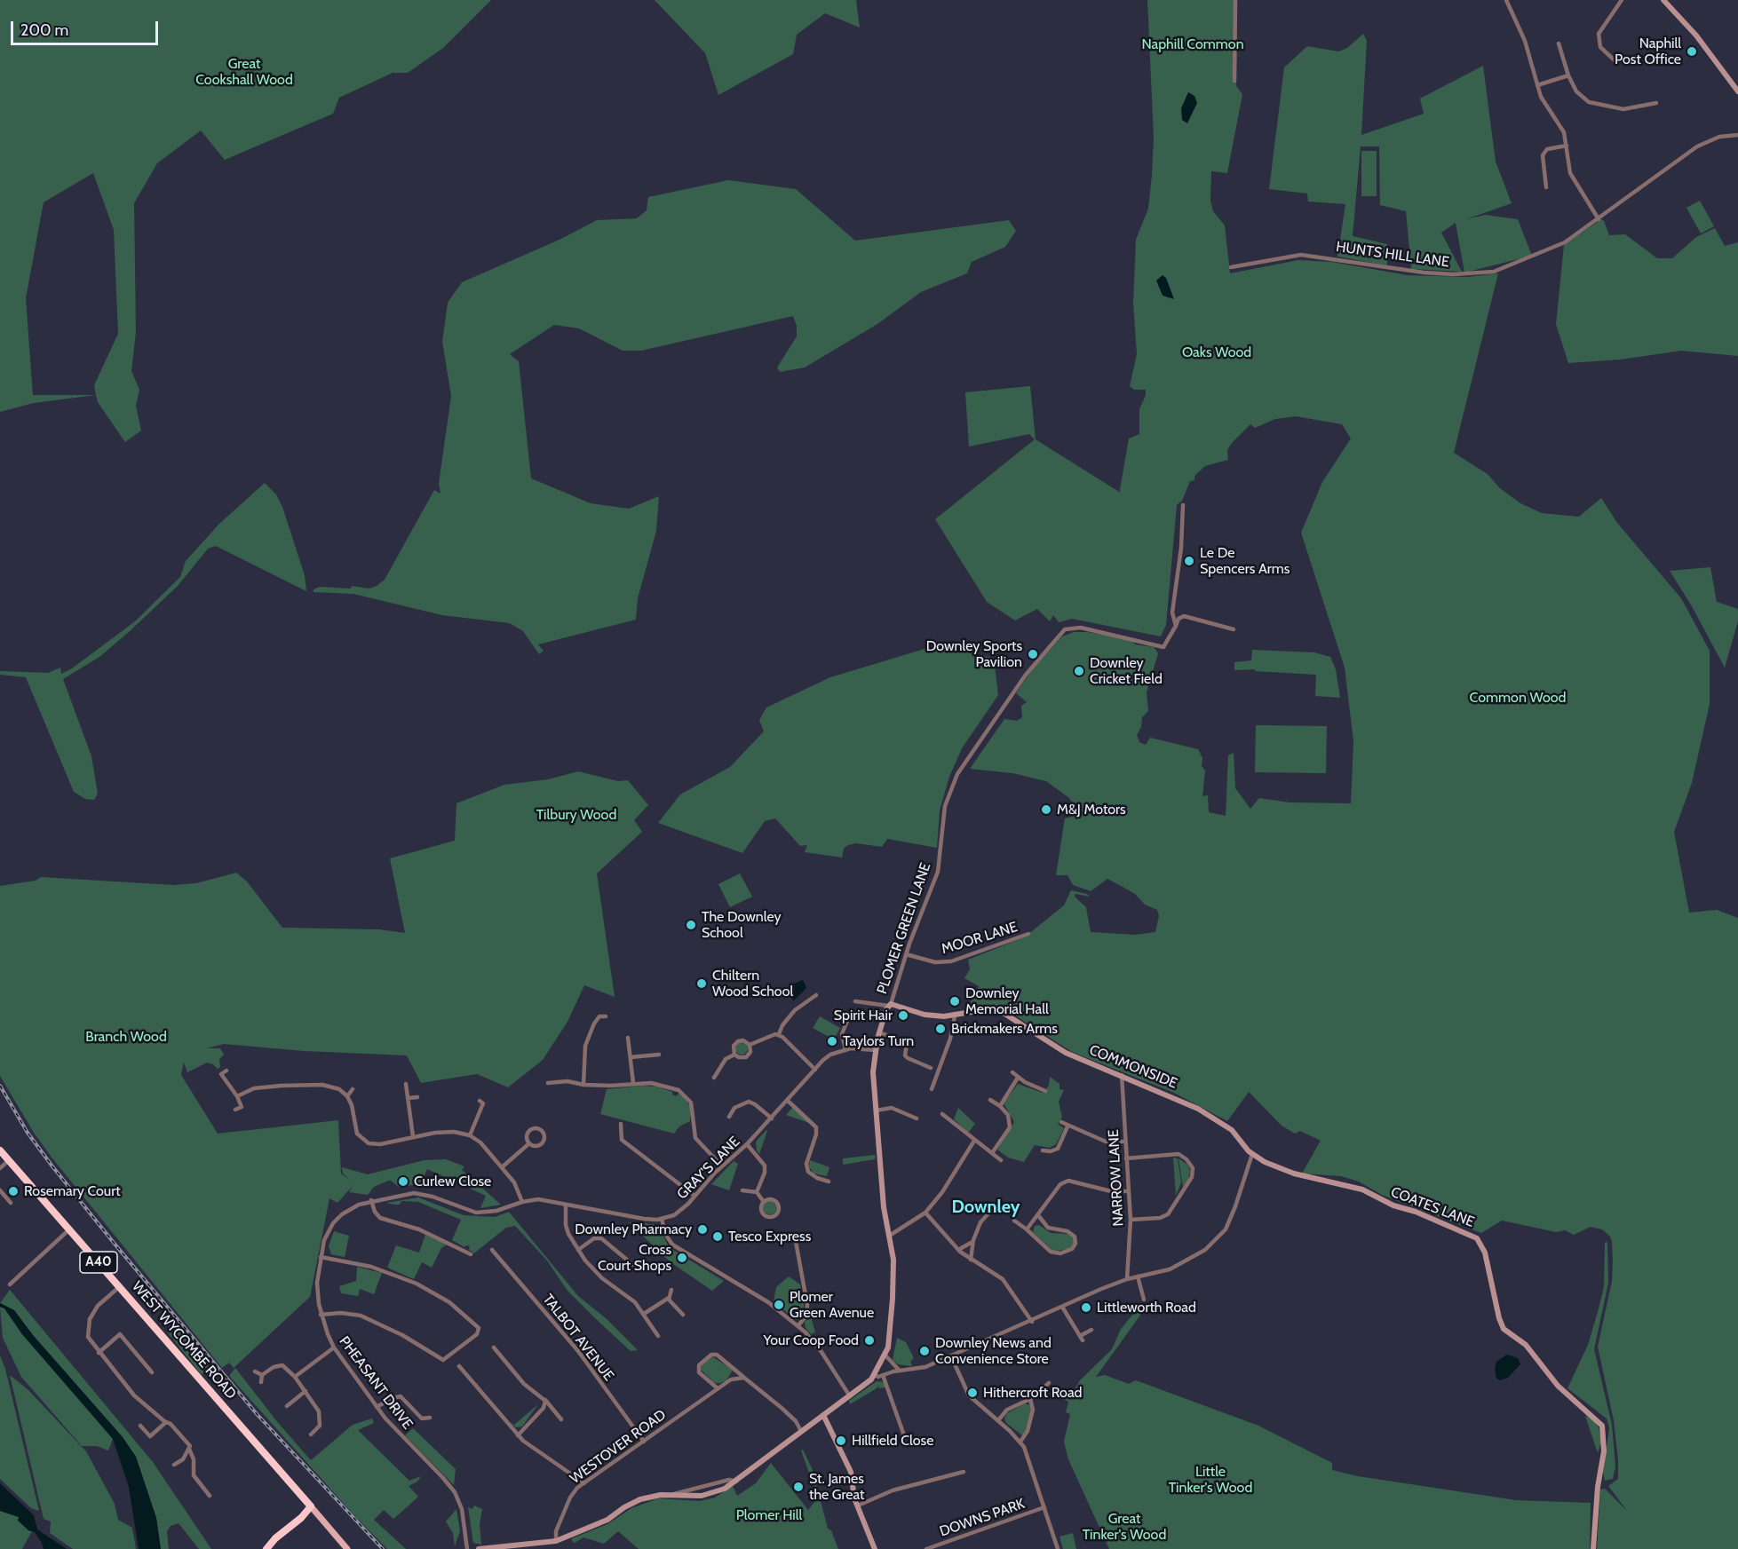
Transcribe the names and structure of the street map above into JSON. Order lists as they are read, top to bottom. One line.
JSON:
{"streets":{"highway":["A40","WEST WYCOMBE ROAD"],"street":["HUNTS HILL LANE","PLOMER GREEN LANE","MOOR LANE","COMMONSIDE","GRAY'S LANE","NARROW LANE","COATES LANE","TALBOT AVENUE","PHEASANT DRIVE","WESTOVER ROAD","DOWNS PARK"]},"crossings":[["PLOMER GREEN LANE","MOOR LANE"],["COMMONSIDE","NARROW LANE"],["COMMONSIDE","COATES LANE"],["TALBOT AVENUE","WESTOVER ROAD"]],"districts":["Downley"],"parks":["Naphill Common","Great Cookshall Wood","Oaks Wood","Common Wood","Tilbury Wood","Branch Wood","Little Tinker's Wood","Plomer Hill","Great Tinker's Wood"],"places":["Naphill Post Office","Le De Spencers Arms","Downley Sports Pavilion","Downley Cricket Field","M&J Motors","The Downley School","Chiltern Wood School","Downley Memorial Hall","Spirit Hair","Brickmakers Arms","Taylors Turn","Curlew Close","Rosemary Court","Downley Pharmacy","Tesco Express","Cross Court Shops","Plomer Green Avenue","Littleworth Road","Your Coop Food","Downley News and Convenience Store","Hithercroft Road","Hillfield Close","St. James the Great"],"scale_bar":"200 m"}
